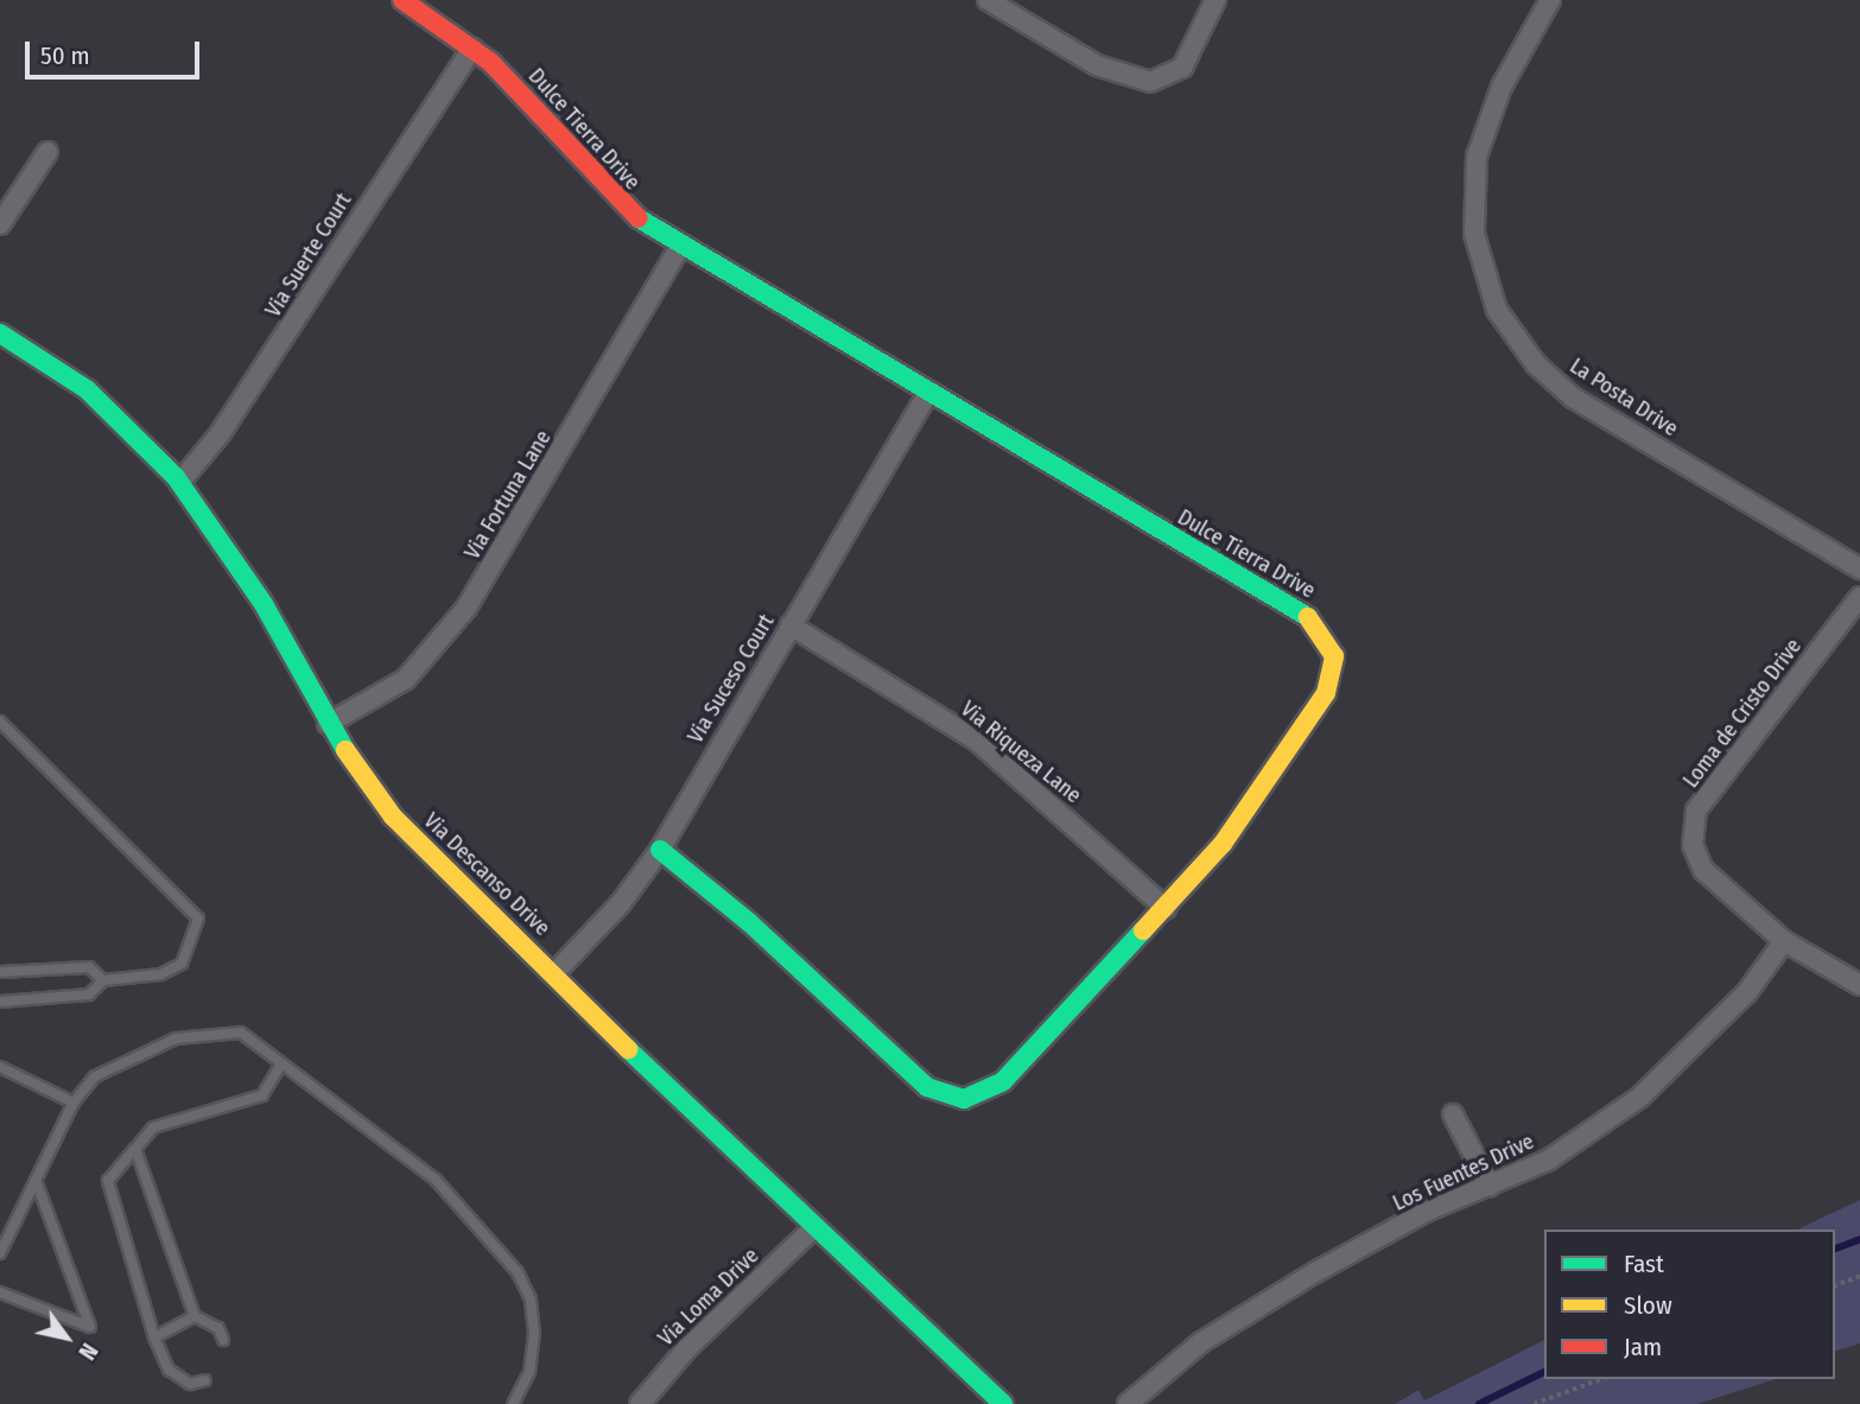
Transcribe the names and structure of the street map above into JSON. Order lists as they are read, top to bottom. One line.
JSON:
{"streets":{"street":["Dulce Tierra Drive","Via Suerte Court","La Posta Drive","Via Fortuna Lane","Via Suceso Court","Loma de Cristo Drive","Via Riqueza Lane","Via Descanso Drive","Los Fuentes Drive","Via Loma Drive"]},"crossings":[["Dulce Tierra Drive","Via Suerte Court"],["Dulce Tierra Drive","Via Fortuna Lane"],["Dulce Tierra Drive","Via Suceso Court"],["Dulce Tierra Drive","Via Riqueza Lane"],["Via Suerte Court","Via Descanso Drive"],["Via Fortuna Lane","Via Descanso Drive"],["Via Suceso Court","Via Riqueza Lane"],["Via Suceso Court","Via Descanso Drive"],["Loma de Cristo Drive","Los Fuentes Drive"],["Via Descanso Drive","Via Loma Drive"]],"legend":["Fast","Slow","Jam"],"scale_bar":"50 m","north":"bottom right"}
